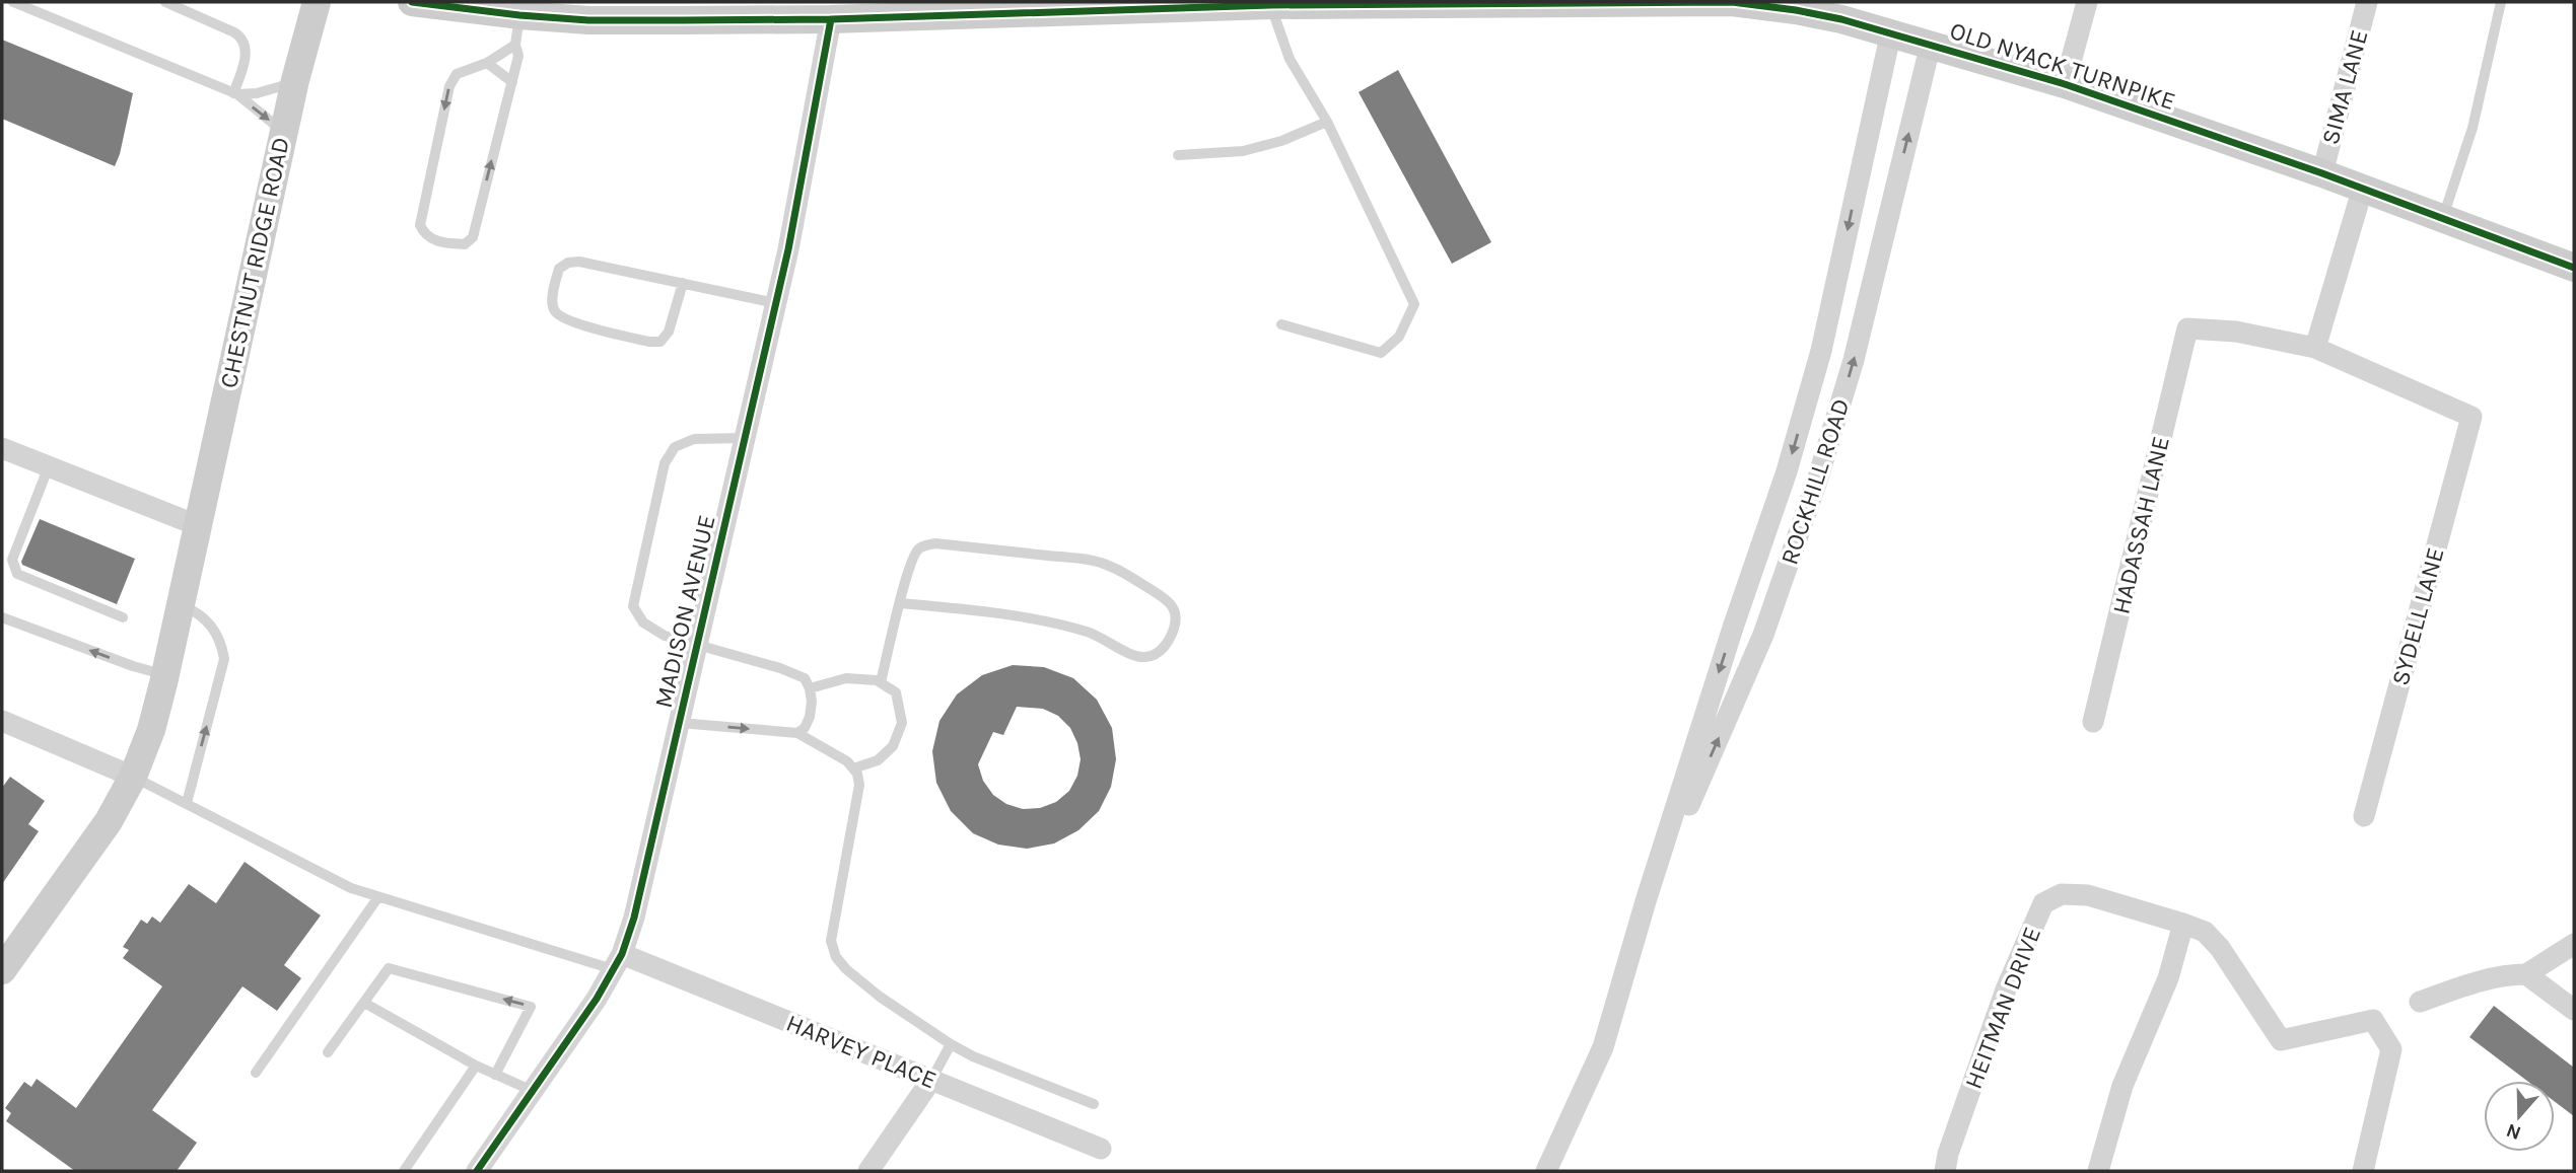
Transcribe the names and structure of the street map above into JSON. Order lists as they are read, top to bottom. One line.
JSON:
{"streets":{"street":["OLD NYACK TURNPIKE","SIMA LANE","CHESTNUT RIDGE ROAD","ROCKHILL ROAD","HADASSAH LANE","MADISON AVENUE","SYDELL LANE","HEITMAN DRIVE","HARVEY PLACE"]},"crossings":[["OLD NYACK TURNPIKE","SIMA LANE"],["OLD NYACK TURNPIKE","ROCKHILL ROAD"],["OLD NYACK TURNPIKE","MADISON AVENUE"],["HADASSAH LANE","SYDELL LANE"],["MADISON AVENUE","HARVEY PLACE"]],"north":"bottom"}
